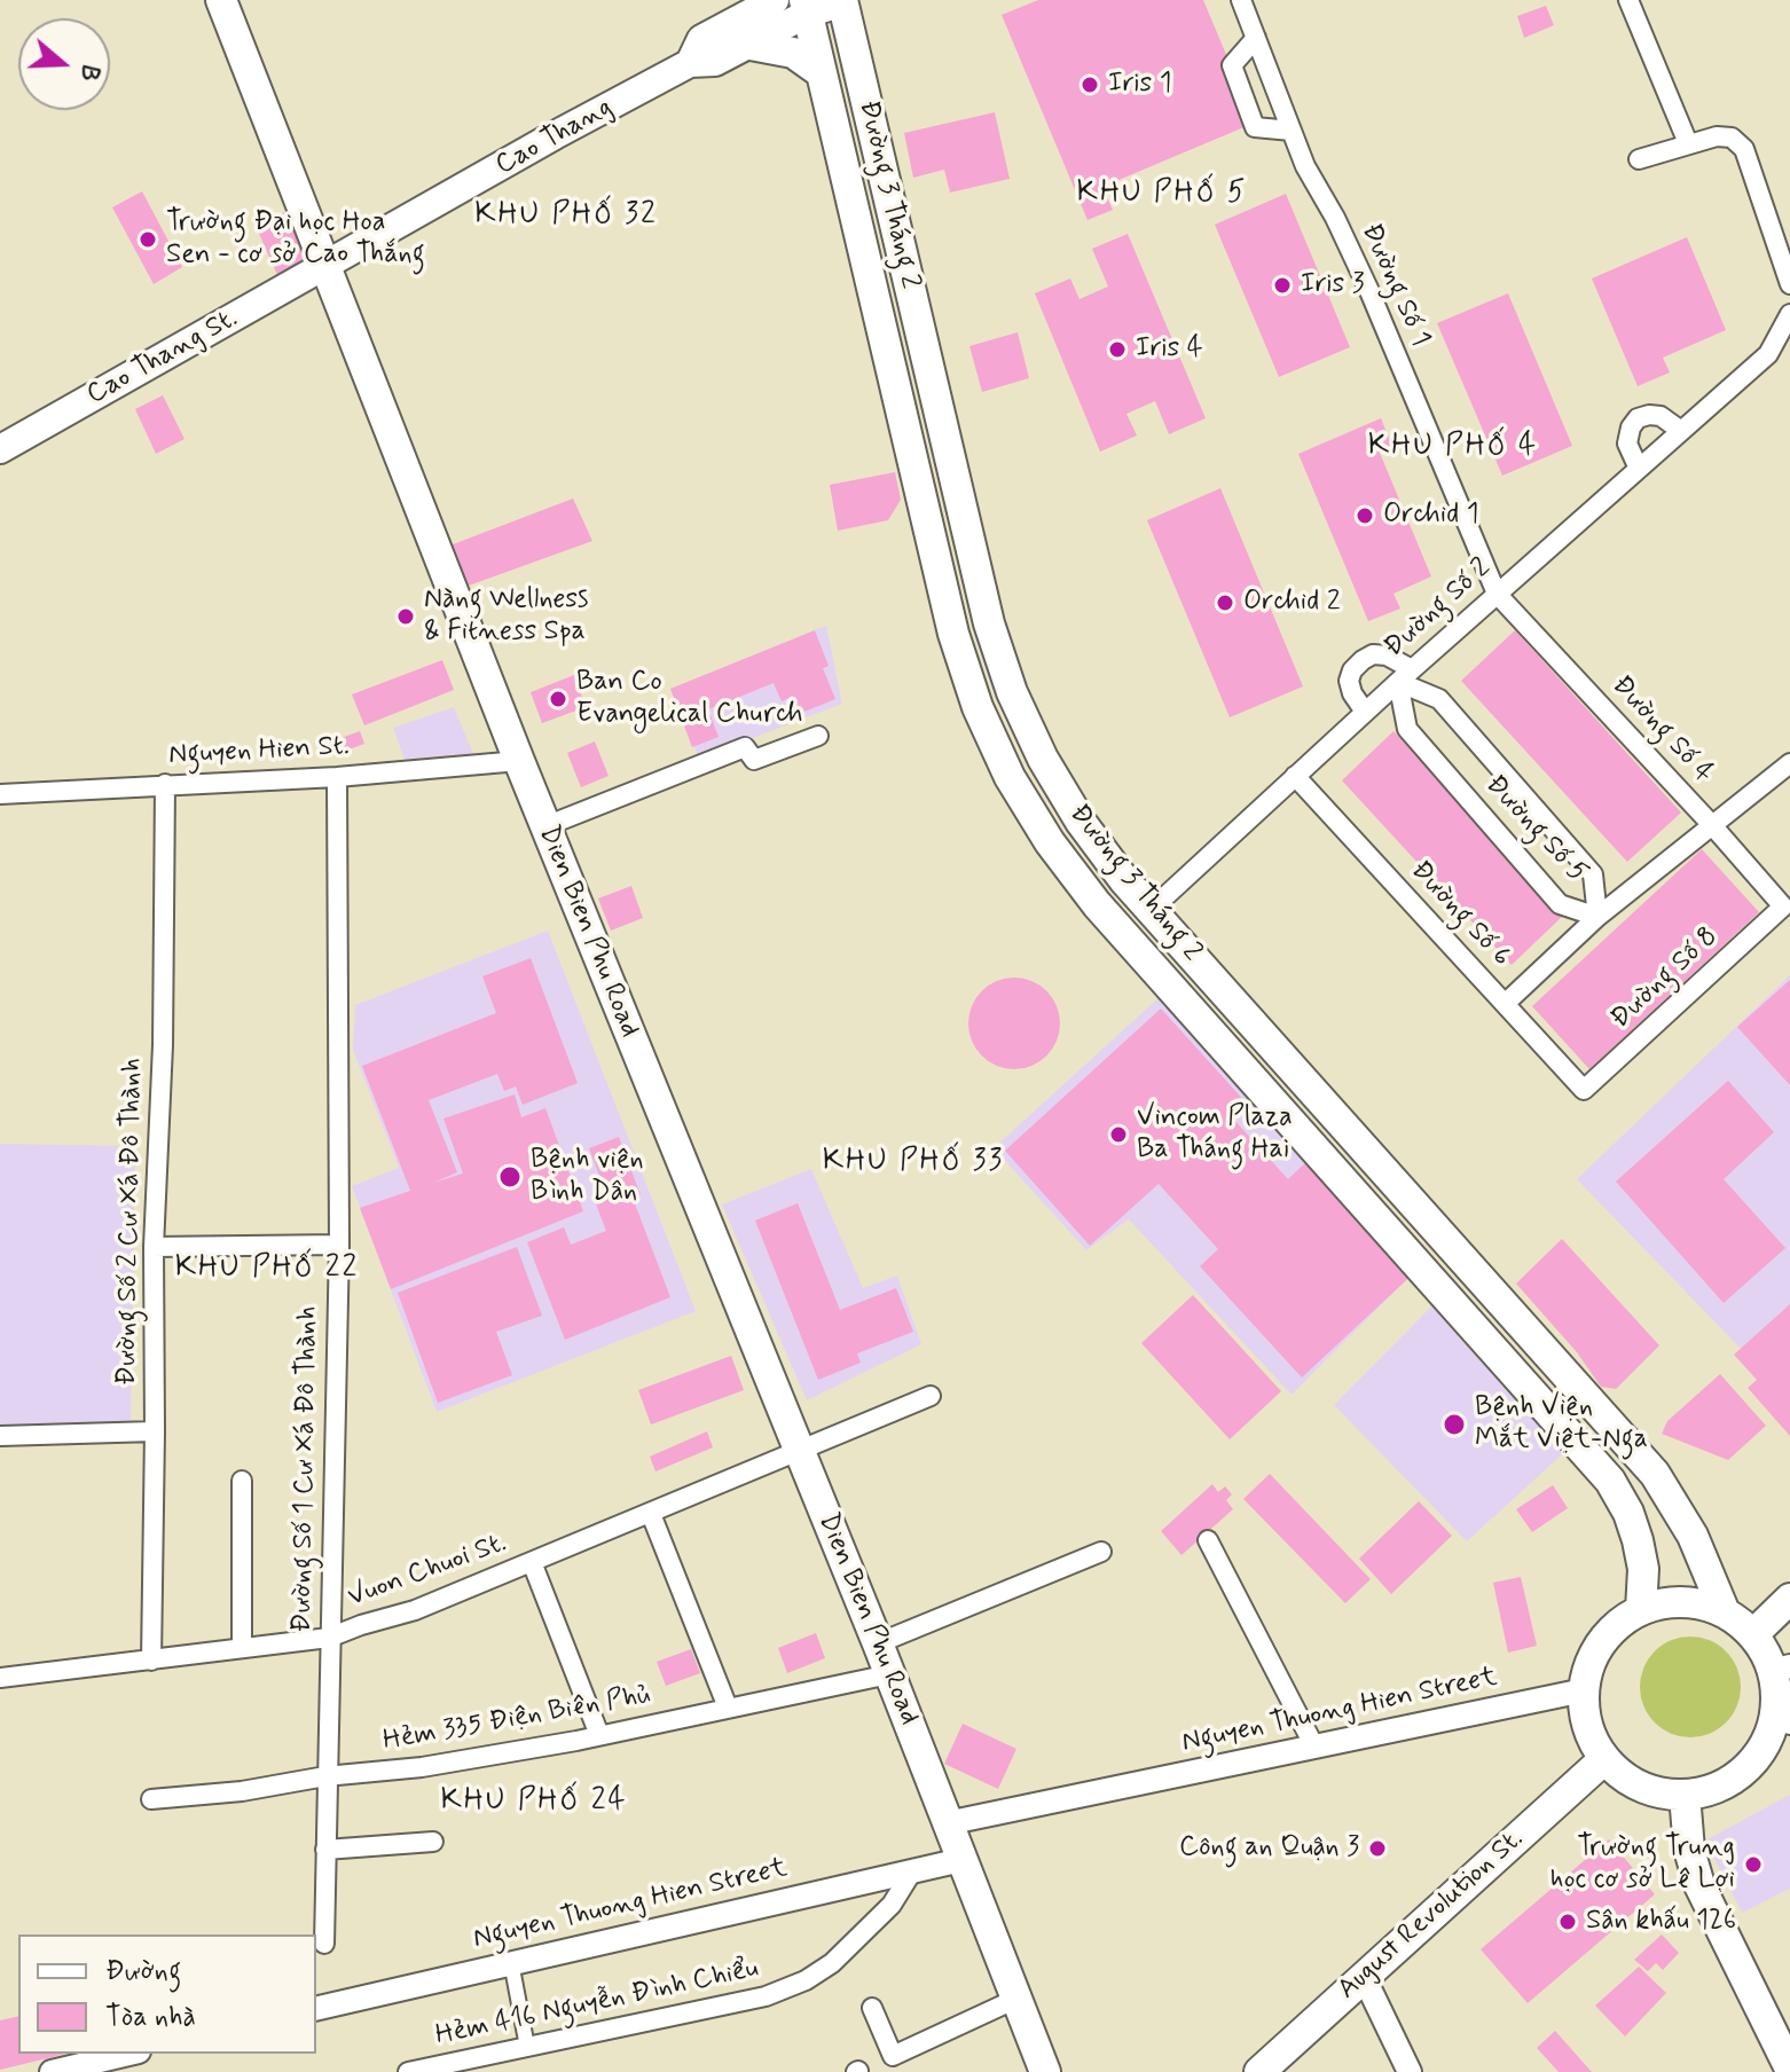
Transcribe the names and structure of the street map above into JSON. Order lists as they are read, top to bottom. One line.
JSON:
{"streets":{"main road":["Cao Thang","Đường 3 Tháng 2","Cao Thang St.","Dien Bien Phu Road","August Revolution St."],"street":["Đường Số 1","Đường Số 2","Đường Số 4","Nguyen Hien St.","Đường Số 5","Đường Số 6","Đường Số 8","Ðường Số 2 Cư Xá Đô Thành","Ðường Số 1 Cư Xá Đô Thành","Vuon Chuoi St.","Nguyen Thuong Hien Street","Hẻm 335 Điện Biên Phủ","Hẻm 416 Nguyễn Ðình Chiểu"]},"crossings":[["Cao Thang","Đường 3 Tháng 2"],["Cao Thang","Cao Thang St."],["Cao Thang","Dien Bien Phu Road"],["Đường 3 Tháng 2","Đường Số 2"],["Đường 3 Tháng 2","Nguyen Thuong Hien Street"],["Đường 3 Tháng 2","August Revolution St."],["Đường Số 1","Đường Số 2"],["Đường Số 1","Đường Số 4"],["Cao Thang St.","Dien Bien Phu Road"],["Đường Số 2","Đường Số 4"],["Đường Số 2","Đường Số 5"],["Đường Số 2","Đường Số 6"],["Đường Số 4","Đường Số 8"],["Nguyen Hien St.","Dien Bien Phu Road"],["Nguyen Hien St.","Ðường Số 2 Cư Xá Đô Thành"],["Nguyen Hien St.","Ðường Số 1 Cư Xá Đô Thành"],["Đường Số 6","Đường Số 8"],["Dien Bien Phu Road","Vuon Chuoi St."],["Dien Bien Phu Road","Nguyen Thuong Hien Street"],["Dien Bien Phu Road","Hẻm 335 Điện Biên Phủ"],["Ðường Số 2 Cư Xá Đô Thành","Vuon Chuoi St."],["Ðường Số 1 Cư Xá Đô Thành","Vuon Chuoi St."],["Ðường Số 1 Cư Xá Đô Thành","Hẻm 335 Điện Biên Phủ"],["Nguyen Thuong Hien Street","August Revolution St."],["Nguyen Thuong Hien Street","Hẻm 416 Nguyễn Ðình Chiểu"]],"districts":["KHU PHỐ 5","KHU PHỐ 32","KHU PHỐ 4","KHU PHỐ 33","KHU PHỐ 22","KHU PHỐ 24"],"places":["Iris 1","Trường Đại học Hoa Sen - cơ sở Cao Thắng","Iris 3","Iris 4","Orchid 1","Orchid 2","Nàng Wellness & Fitness Spa","Ban Co Evangelical Church","Vincom Plaza Ba Tháng Hai","Bệnh viện Bình Dân","Bệnh Viện Mắt Việt-Nga","Công an Quận 3","Trường Trung học cơ sở Lê Lợi","Sân khấu 126"],"legend":["Đường","Tòa nhà"],"north":"right"}
